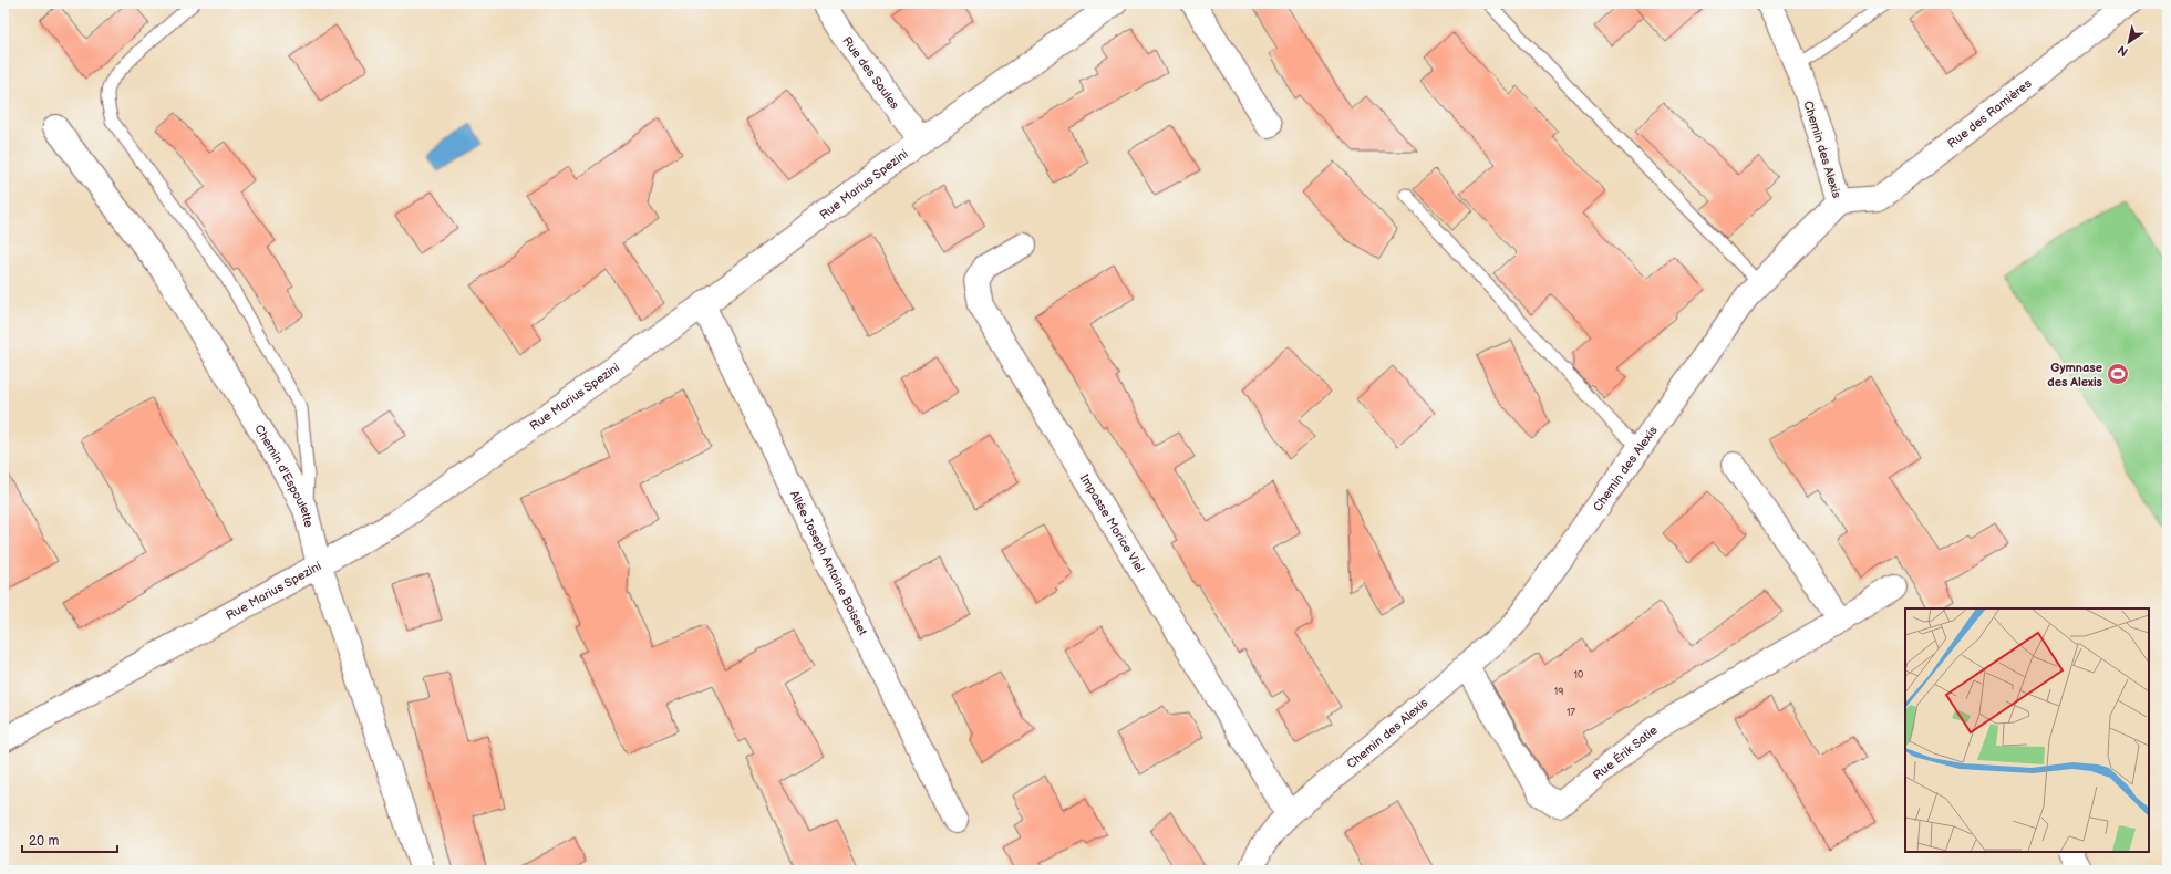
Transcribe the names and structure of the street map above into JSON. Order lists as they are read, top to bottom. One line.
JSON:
{"streets":{"street":["Rue des Saules","Rue des Ramières","Chemin des Alexis","Rue Marius Spezini","Chemin d'Espoulette","Impasse Morice Viel","Allée Joseph Antoine Boisset","Rue Érik Satie"]},"crossings":[["Rue des Saules","Rue Marius Spezini"],["Rue des Ramières","Chemin des Alexis"],["Chemin des Alexis","Impasse Morice Viel"],["Chemin des Alexis","Rue Érik Satie"],["Rue Marius Spezini","Chemin d'Espoulette"],["Rue Marius Spezini","Allée Joseph Antoine Boisset"]],"places":{"sports":["Gymnase des Alexis"]},"house_numbers":["10","19","17"],"scale_bar":"20 m","north":"bottom left"}
